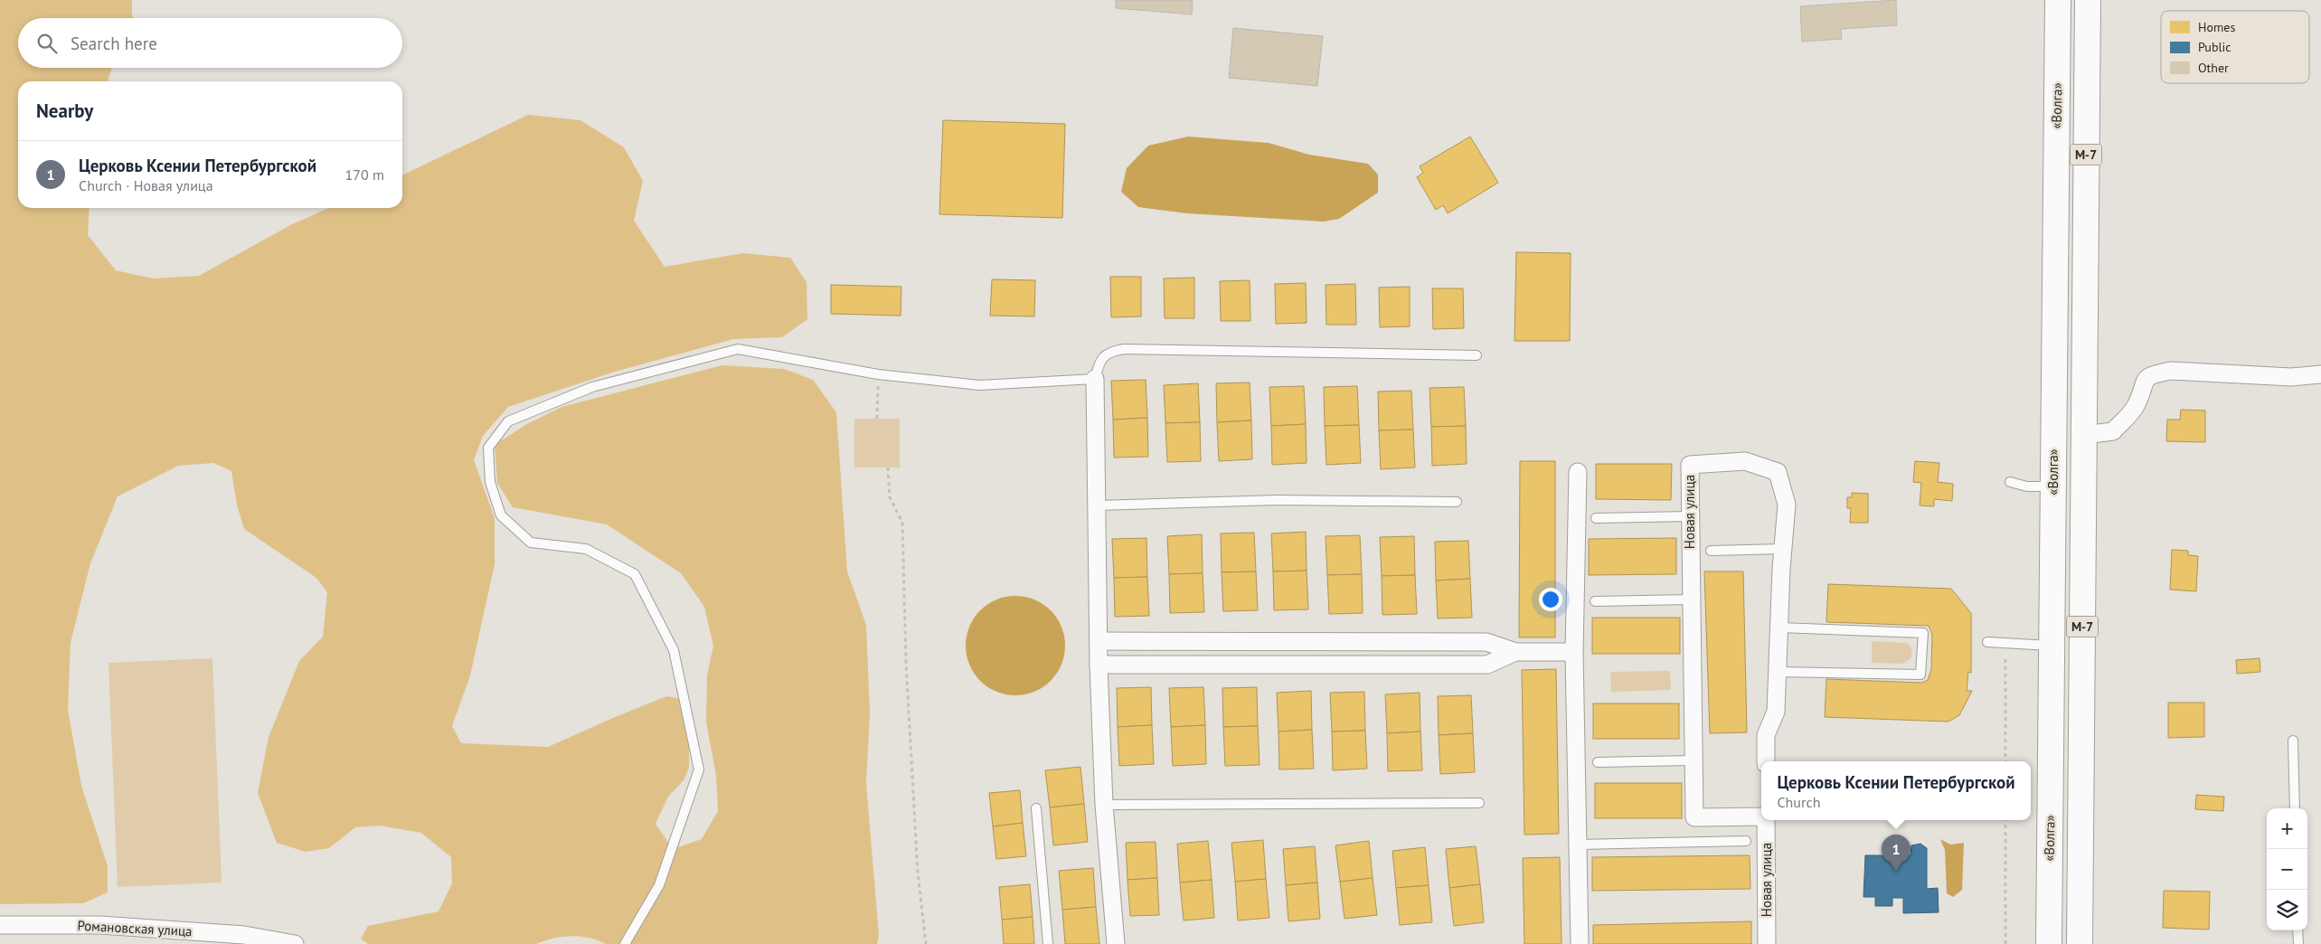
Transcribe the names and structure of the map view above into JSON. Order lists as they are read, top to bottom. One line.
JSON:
{"streets":{"highway":["«Волга»","М-7"],"street":["Новая улица","Романовская улица"]},"legend":["Homes","Public","Other"],"page":{"search":"Search here","heading":"Nearby","list":[{"mark":"1","name":"Церковь Ксении Петербургской","note":"Church · Новая улица","value":"170 m"}],"popup":["Церковь Ксении Петербургской","Church"],"map_buttons":["+","−"],"pins":"1"}}
